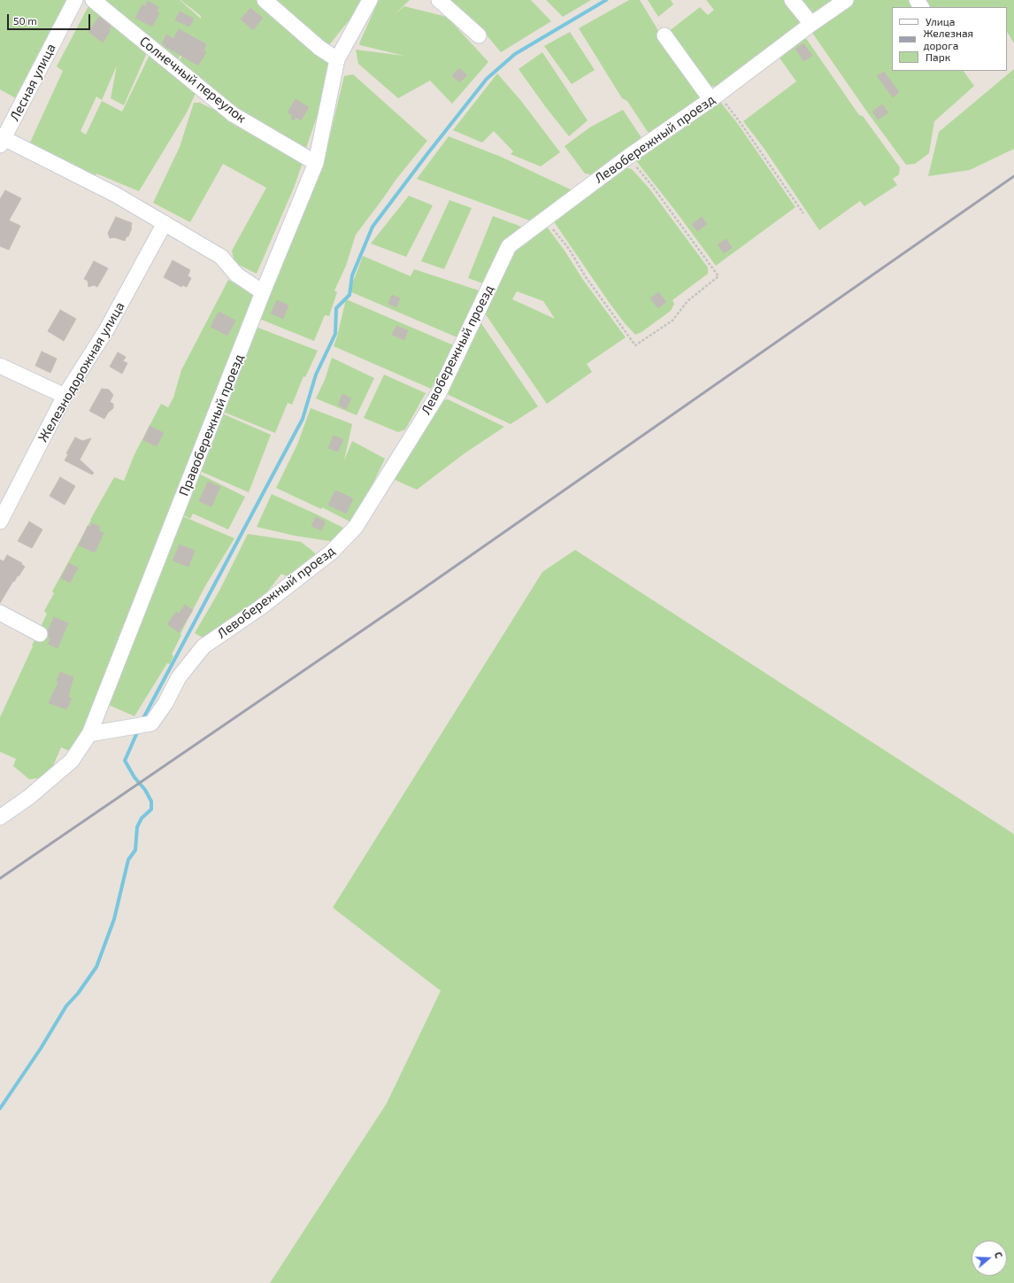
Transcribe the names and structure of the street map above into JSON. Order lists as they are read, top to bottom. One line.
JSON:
{"streets":{"street":["Солнечный переулок","Лесная улица","Левобережный проезд","Железнодорожная улица","Правобережный проезд"]},"crossings":[["Солнечный переулок","Правобережный проезд"],["Левобережный проезд","Правобережный проезд"]],"legend":["Улица","Железная дорога","Парк"],"scale_bar":"50 m","north":"right"}
